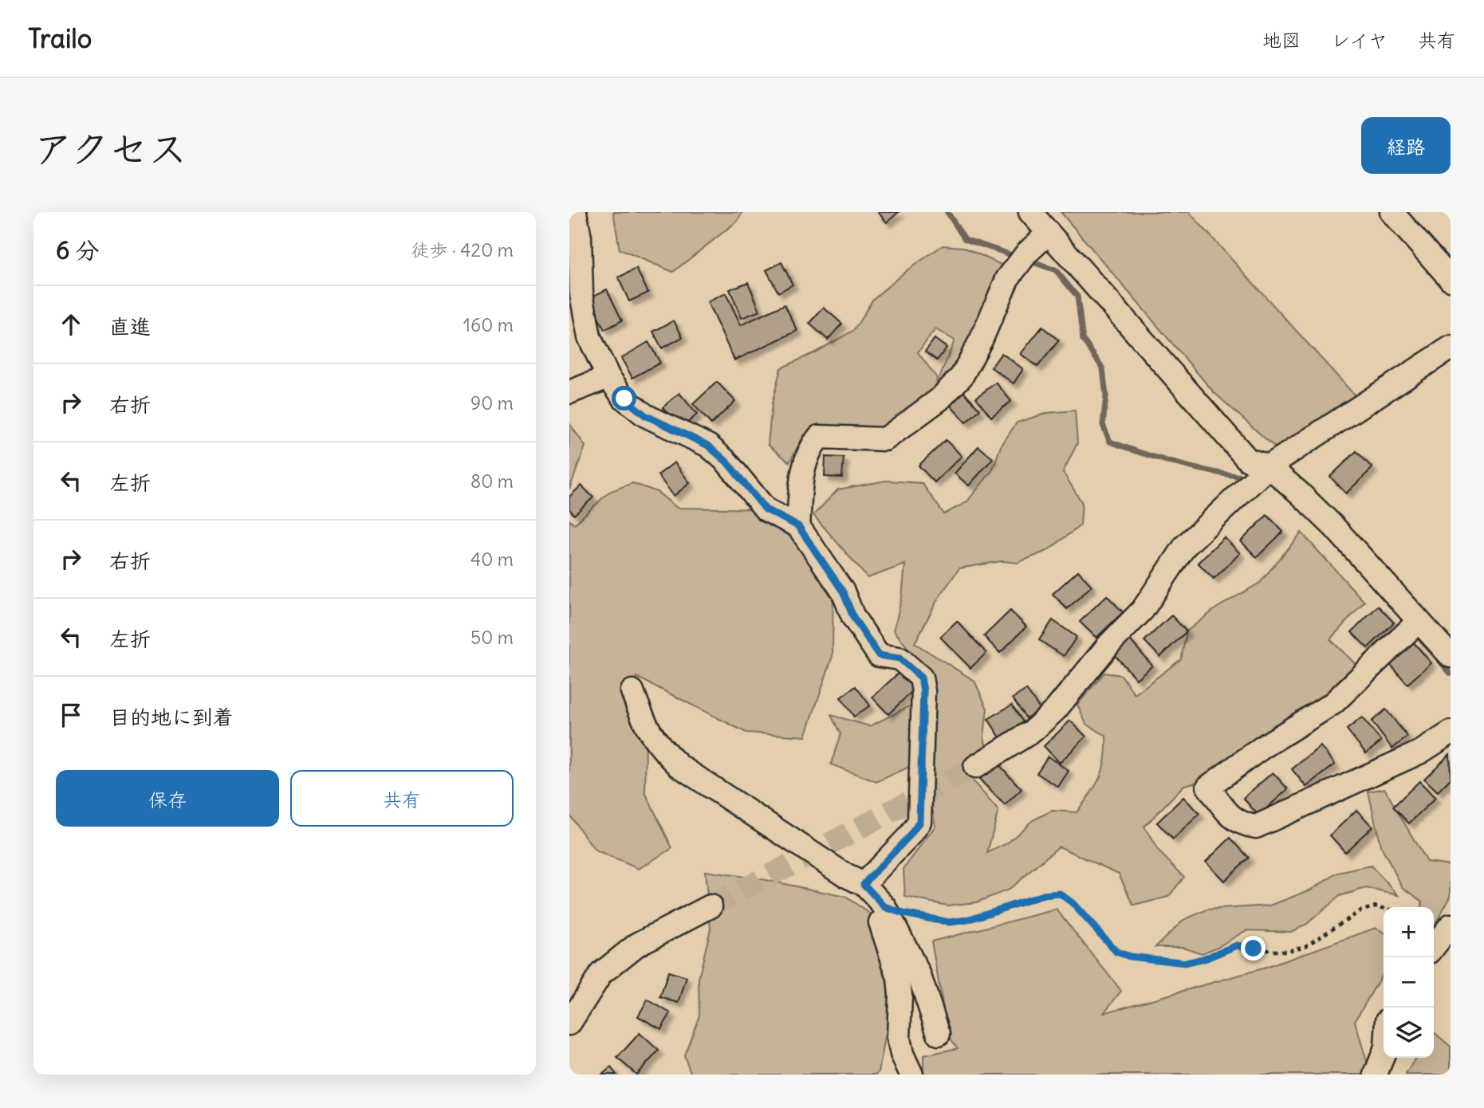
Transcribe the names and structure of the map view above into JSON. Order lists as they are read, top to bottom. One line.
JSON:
{"page":{"header":"Trailo","nav":["地図","レイヤ","共有"],"title":"アクセス","buttons":["経路",["保存","共有"]],"heading":["6 分","徒歩 · 420 m"],"list":[["直進","160 m"],["右折","90 m"],["左折","80 m"],["右折","40 m"],["左折","50 m"],"目的地に到着"],"map_buttons":["+","−"]}}
